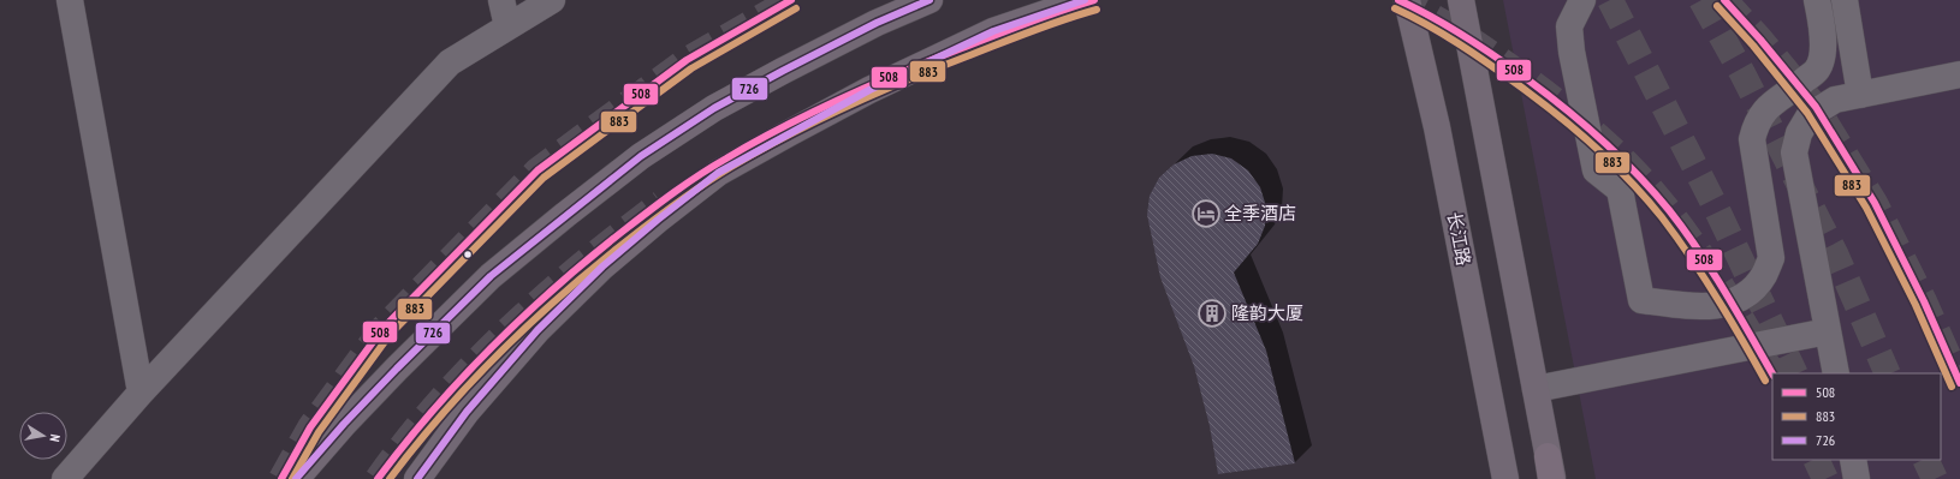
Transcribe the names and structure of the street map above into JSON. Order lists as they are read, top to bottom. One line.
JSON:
{"streets":{"main road":["长江路"]},"places":{"hotel":["全季酒店"],"building":["隆韵大厦"]},"lines":["transit line 508","transit line 726","transit line 883"],"legend":["508","883","726"],"north":"right"}
